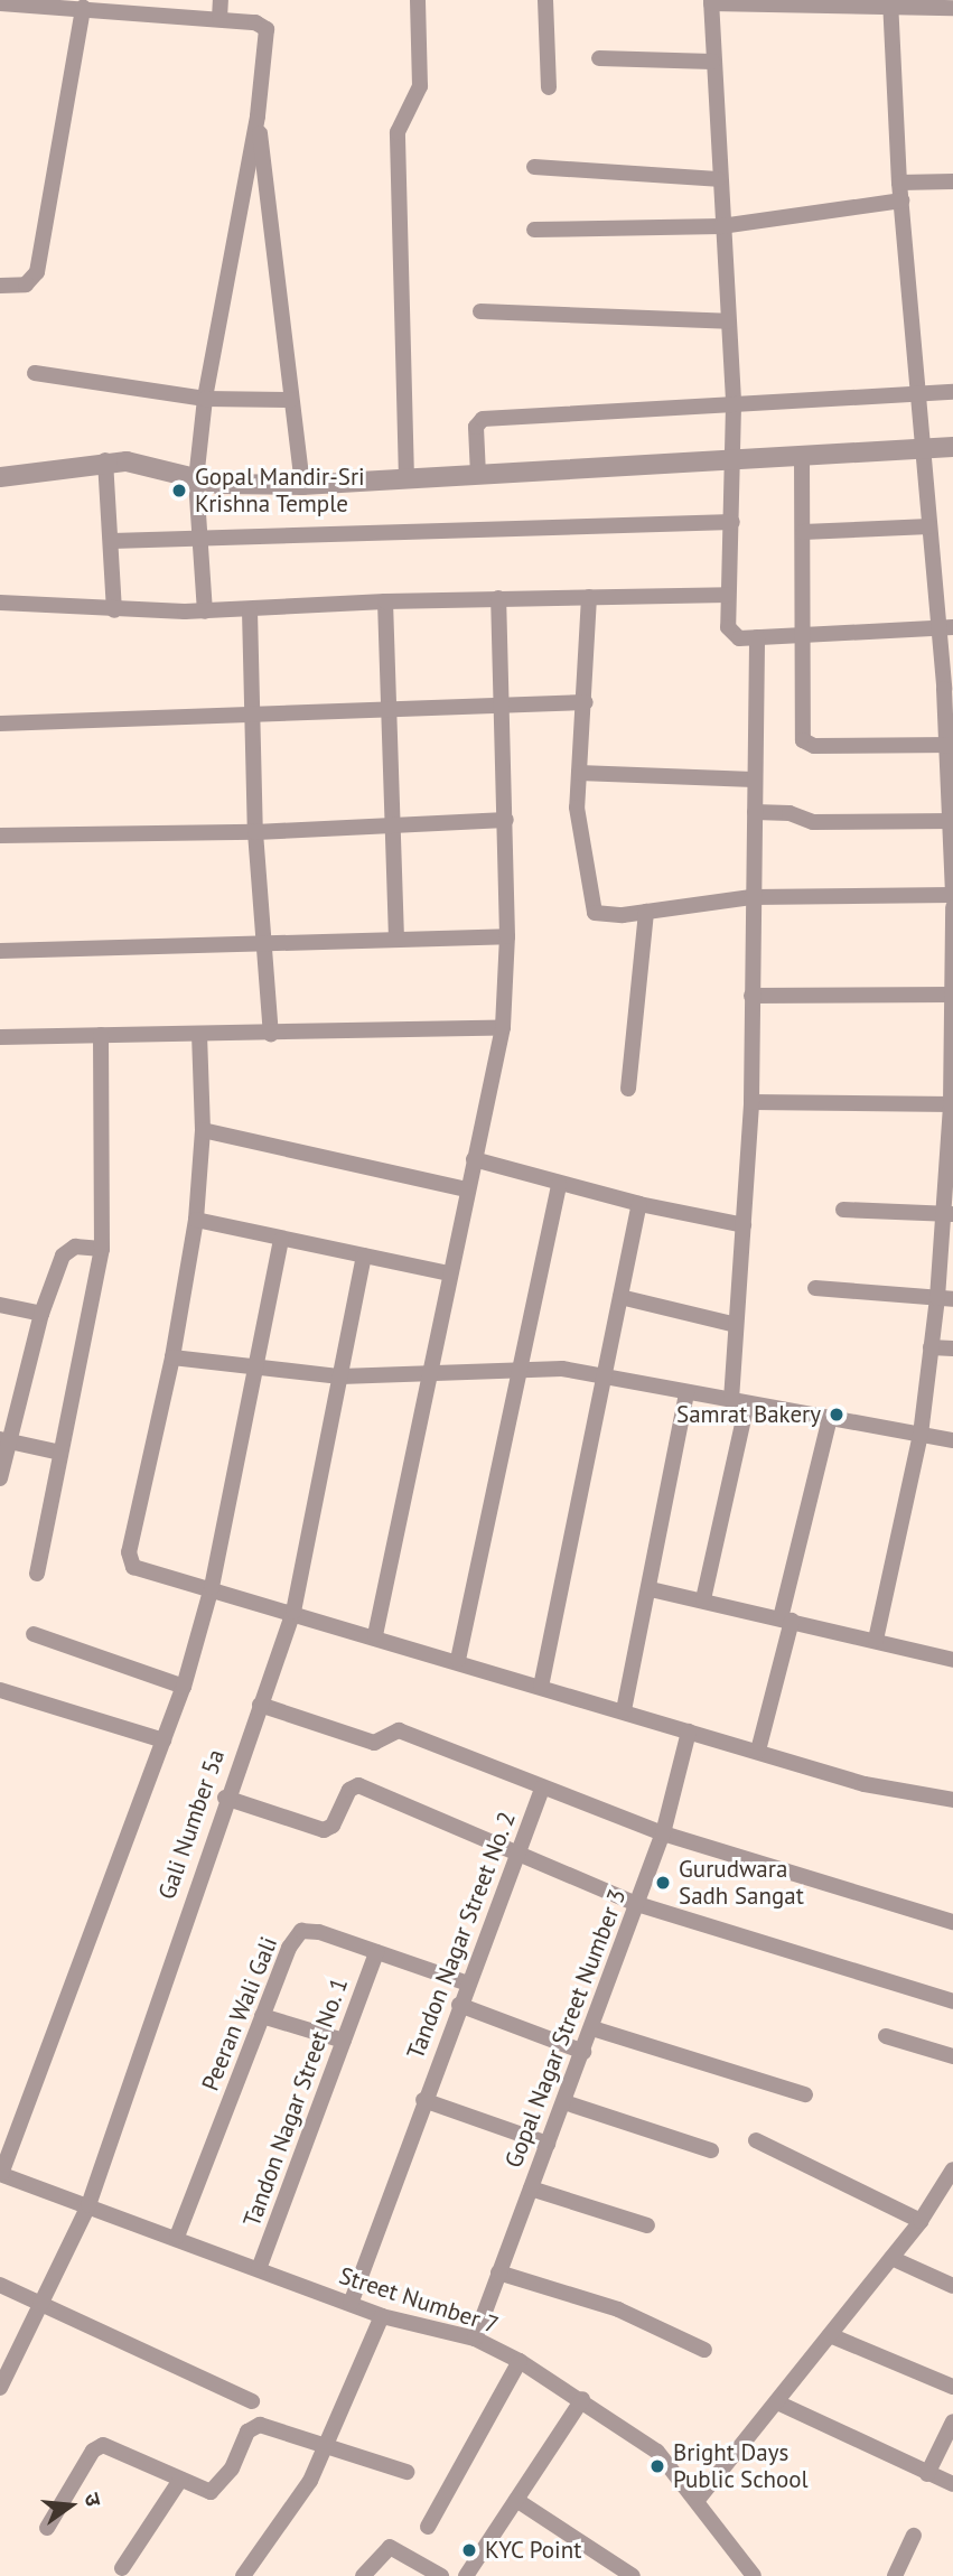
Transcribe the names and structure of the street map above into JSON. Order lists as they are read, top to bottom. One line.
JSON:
{"streets":{"street":["Gali Number 5a","Tandon Nagar Street No. 2","Peeran Wali Gali","Gopal Nagar Street Number 3","Tandon Nagar Street No. 1","Street Number 7"]},"crossings":[["Gali Number 5a","Street Number 7"],["Tandon Nagar Street No. 2","Peeran Wali Gali"],["Tandon Nagar Street No. 2","Street Number 7"],["Peeran Wali Gali","Tandon Nagar Street No. 1"],["Peeran Wali Gali","Street Number 7"],["Gopal Nagar Street Number 3","Street Number 7"],["Tandon Nagar Street No. 1","Street Number 7"]],"places":["Gopal Mandir-Sri Krishna Temple","Samrat Bakery","Gurudwara Sadh Sangat","Bright Days Public School","KYC Point"],"north":"right"}
